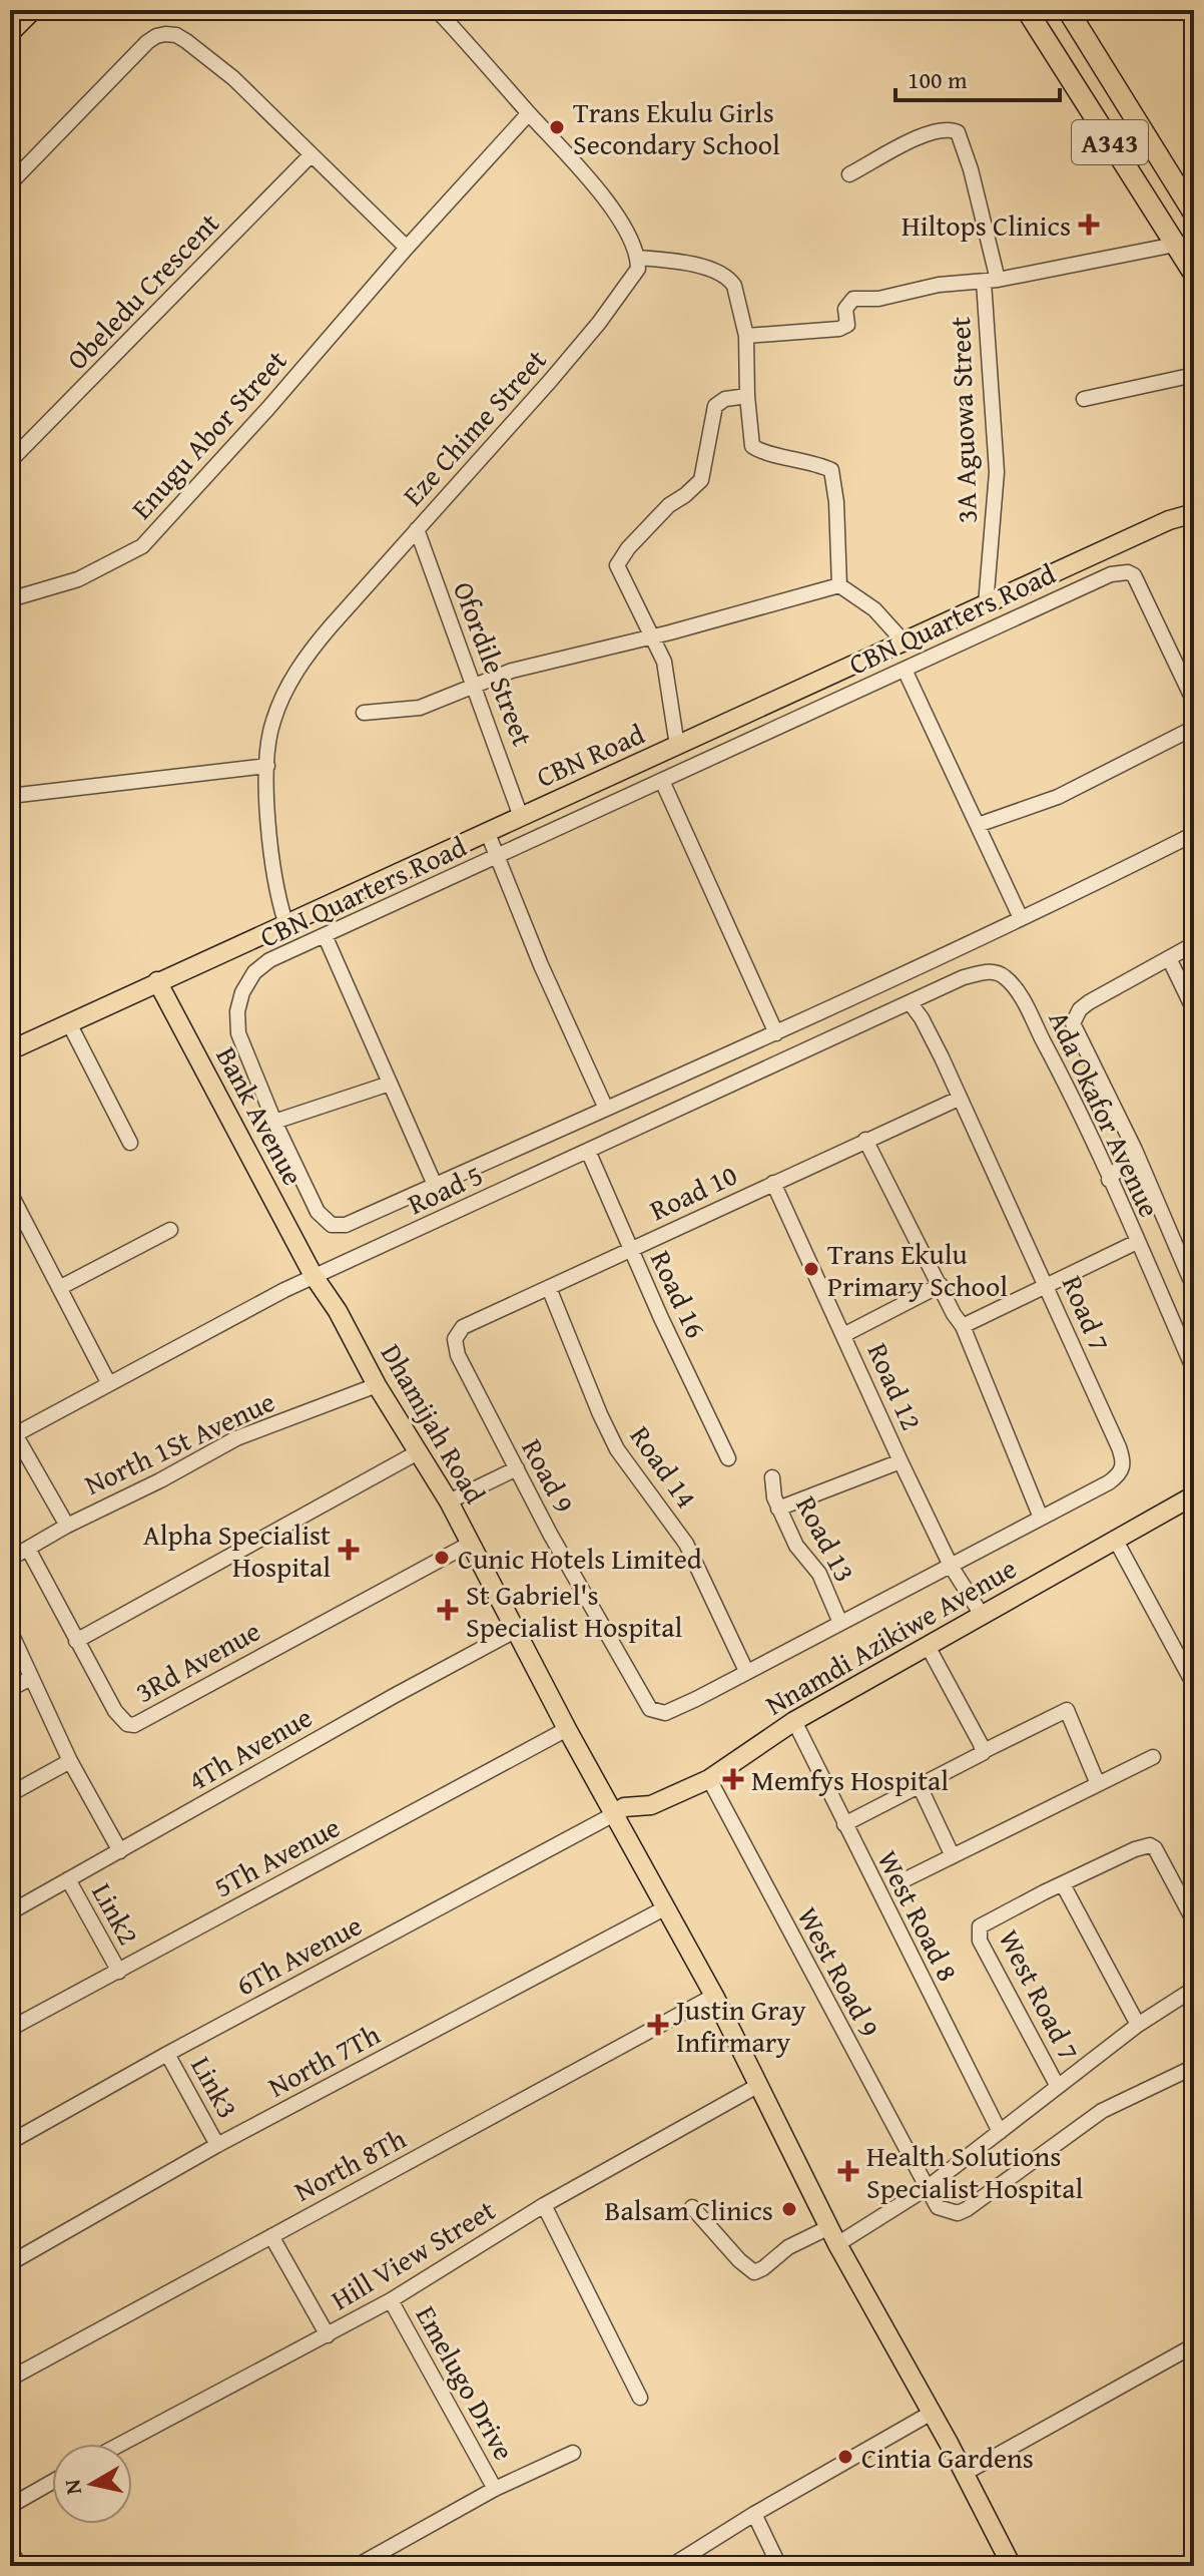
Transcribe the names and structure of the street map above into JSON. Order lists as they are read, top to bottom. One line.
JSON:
{"streets":{"highway":["A343"],"main road":["CBN Road","Bank Avenue","Dhamijah Road","Nnamdi Azikiwe Avenue"],"street":["Obeledu Crescent","3A Aguowa Street","Eze Chime Street","Enugu Abor Street","CBN Quarters Road","Ofordile Street","Ada Okafor Avenue","Road 5","Road 10","Road 16","Road 7","Road 12","North 1St Avenue","Road 14","Road 9","Road 13","3Rd Avenue","4Th Avenue","5Th Avenue","Link2","West Road 8","6Th Avenue","West Road 9","West Road 7","North 7Th","Link3","North 8Th","Hill View Street","Emelugo Drive"]},"crossings":[["3A Aguowa Street","CBN Road"],["Eze Chime Street","Ofordile Street"],["Eze Chime Street","CBN Road"],["Ofordile Street","CBN Road"],["CBN Road","Bank Avenue"],["Ada Okafor Avenue","Road 5"],["Ada Okafor Avenue","Road 7"],["Bank Avenue","Road 5"],["Bank Avenue","Dhamijah Road"],["Road 5","Road 16"],["Road 5","Road 7"],["Road 5","Dhamijah Road"],["Road 10","Road 16"],["Road 10","Road 7"],["Road 10","Road 12"],["Road 10","Road 14"],["Road 10","Road 9"],["Road 7","Road 12"],["Road 7","Road 14"],["Road 7","Road 9"],["Road 7","Road 13"],["Road 12","Nnamdi Azikiwe Avenue"],["Dhamijah Road","North 1St Avenue"],["Dhamijah Road","Nnamdi Azikiwe Avenue"],["Dhamijah Road","3Rd Avenue"],["Dhamijah Road","4Th Avenue"],["Dhamijah Road","5Th Avenue"],["Dhamijah Road","6Th Avenue"],["Dhamijah Road","North 7Th"],["Dhamijah Road","North 8Th"],["Dhamijah Road","Hill View Street"],["North 1St Avenue","3Rd Avenue"],["Nnamdi Azikiwe Avenue","West Road 8"],["Nnamdi Azikiwe Avenue","6Th Avenue"],["Nnamdi Azikiwe Avenue","West Road 9"],["4Th Avenue","Link2"],["5Th Avenue","Link2"],["6Th Avenue","Link3"],["North 7Th","Link3"],["Hill View Street","Emelugo Drive"]],"places":{"other":["Trans Ekulu Girls Secondary School","Trans Ekulu Primary School","Cunic Hotels Limited","Balsam Clinics","Cintia Gardens"],"health":["Hiltops Clinics","Alpha Specialist Hospital","St Gabriel's Specialist Hospital","Memfys Hospital","Justin Gray Infirmary","Health Solutions Specialist Hospital"]},"scale_bar":"100 m","north":"left"}
